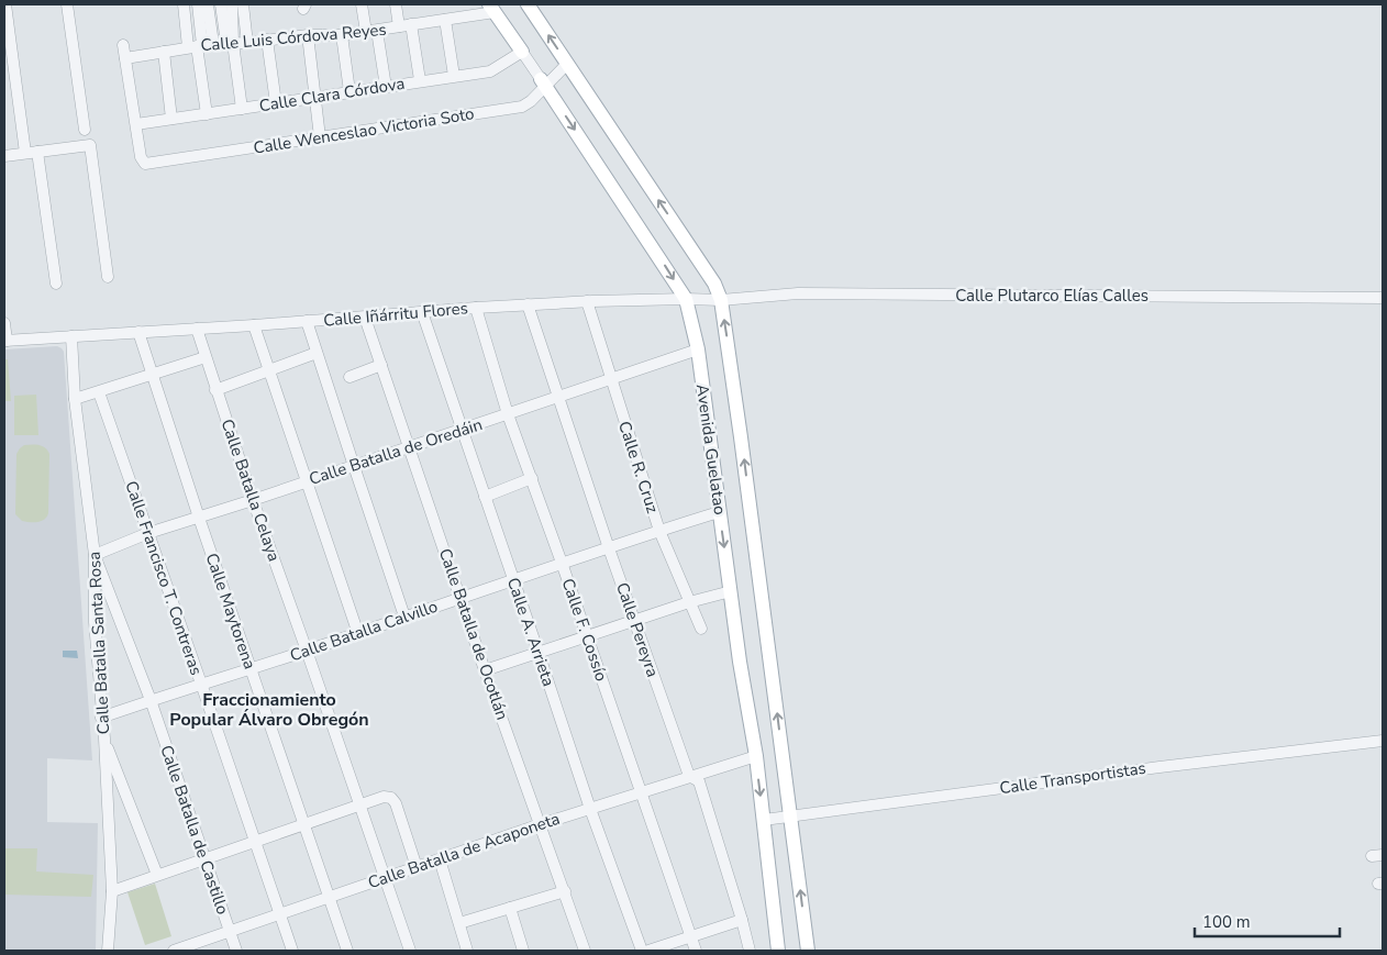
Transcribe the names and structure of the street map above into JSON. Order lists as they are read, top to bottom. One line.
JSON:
{"streets":{"main road":["Avenida Guelatao"],"street":["Calle Luis Córdova Reyes","Calle Clara Córdova","Calle Wenceslao Victoria Soto","Calle Plutarco Elías Calles","Calle Iñárritu Flores","Calle Batalla de Oredáin","Calle R. Cruz","Calle Batalla Celaya","Calle Francisco T. Contreras","Calle Maytorena","Calle F. Cossío","Calle Pereyra","Calle Batalla Calvillo","Calle A. Arrieta","Calle Batalla de Ocotlán","Calle Batalla Santa Rosa","Calle Transportistas","Calle Batalla de Castillo","Calle Batalla de Acaponeta"]},"crossings":[["Calle Luis Córdova Reyes","Avenida Guelatao"],["Calle Clara Córdova","Calle Wenceslao Victoria Soto"],["Calle Clara Córdova","Avenida Guelatao"],["Calle Wenceslao Victoria Soto","Avenida Guelatao"],["Calle Plutarco Elías Calles","Calle Iñárritu Flores"],["Calle Plutarco Elías Calles","Avenida Guelatao"],["Calle Iñárritu Flores","Avenida Guelatao"],["Calle Iñárritu Flores","Calle R. Cruz"],["Calle Iñárritu Flores","Calle Batalla Celaya"],["Calle Iñárritu Flores","Calle Maytorena"],["Calle Iñárritu Flores","Calle F. Cossío"],["Calle Iñárritu Flores","Calle Pereyra"],["Calle Iñárritu Flores","Calle A. Arrieta"],["Calle Iñárritu Flores","Calle Batalla de Ocotlán"],["Calle Iñárritu Flores","Calle Batalla Santa Rosa"],["Avenida Guelatao","Calle Batalla de Oredáin"],["Avenida Guelatao","Calle Batalla Calvillo"],["Avenida Guelatao","Calle Transportistas"],["Avenida Guelatao","Calle Batalla de Acaponeta"],["Calle Batalla de Oredáin","Calle R. Cruz"],["Calle Batalla de Oredáin","Calle Batalla Celaya"],["Calle Batalla de Oredáin","Calle Francisco T. Contreras"],["Calle Batalla de Oredáin","Calle Maytorena"],["Calle Batalla de Oredáin","Calle F. Cossío"],["Calle Batalla de Oredáin","Calle Pereyra"],["Calle Batalla de Oredáin","Calle A. Arrieta"],["Calle Batalla de Oredáin","Calle Batalla de Ocotlán"],["Calle Batalla de Oredáin","Calle Batalla Santa Rosa"],["Calle Batalla de Oredáin","Calle Batalla de Castillo"],["Calle R. Cruz","Calle Batalla Calvillo"],["Calle Batalla Celaya","Calle Batalla Calvillo"],["Calle Batalla Celaya","Calle Batalla de Acaponeta"],["Calle Francisco T. Contreras","Calle Batalla Calvillo"],["Calle Francisco T. Contreras","Calle Batalla de Acaponeta"],["Calle Maytorena","Calle Batalla Calvillo"],["Calle Maytorena","Calle Batalla de Acaponeta"],["Calle F. Cossío","Calle Batalla Calvillo"],["Calle F. Cossío","Calle Batalla de Acaponeta"],["Calle Pereyra","Calle Batalla Calvillo"],["Calle Pereyra","Calle Batalla de Acaponeta"],["Calle Batalla Calvillo","Calle A. Arrieta"],["Calle Batalla Calvillo","Calle Batalla de Ocotlán"],["Calle Batalla Calvillo","Calle Batalla Santa Rosa"],["Calle Batalla Calvillo","Calle Batalla de Castillo"],["Calle A. Arrieta","Calle Batalla de Acaponeta"],["Calle Batalla de Ocotlán","Calle Batalla de Acaponeta"],["Calle Batalla Santa Rosa","Calle Batalla de Castillo"],["Calle Batalla de Castillo","Calle Batalla de Acaponeta"]],"districts":["Fraccionamiento Popular Álvaro Obregón"],"scale_bar":"100 m"}
